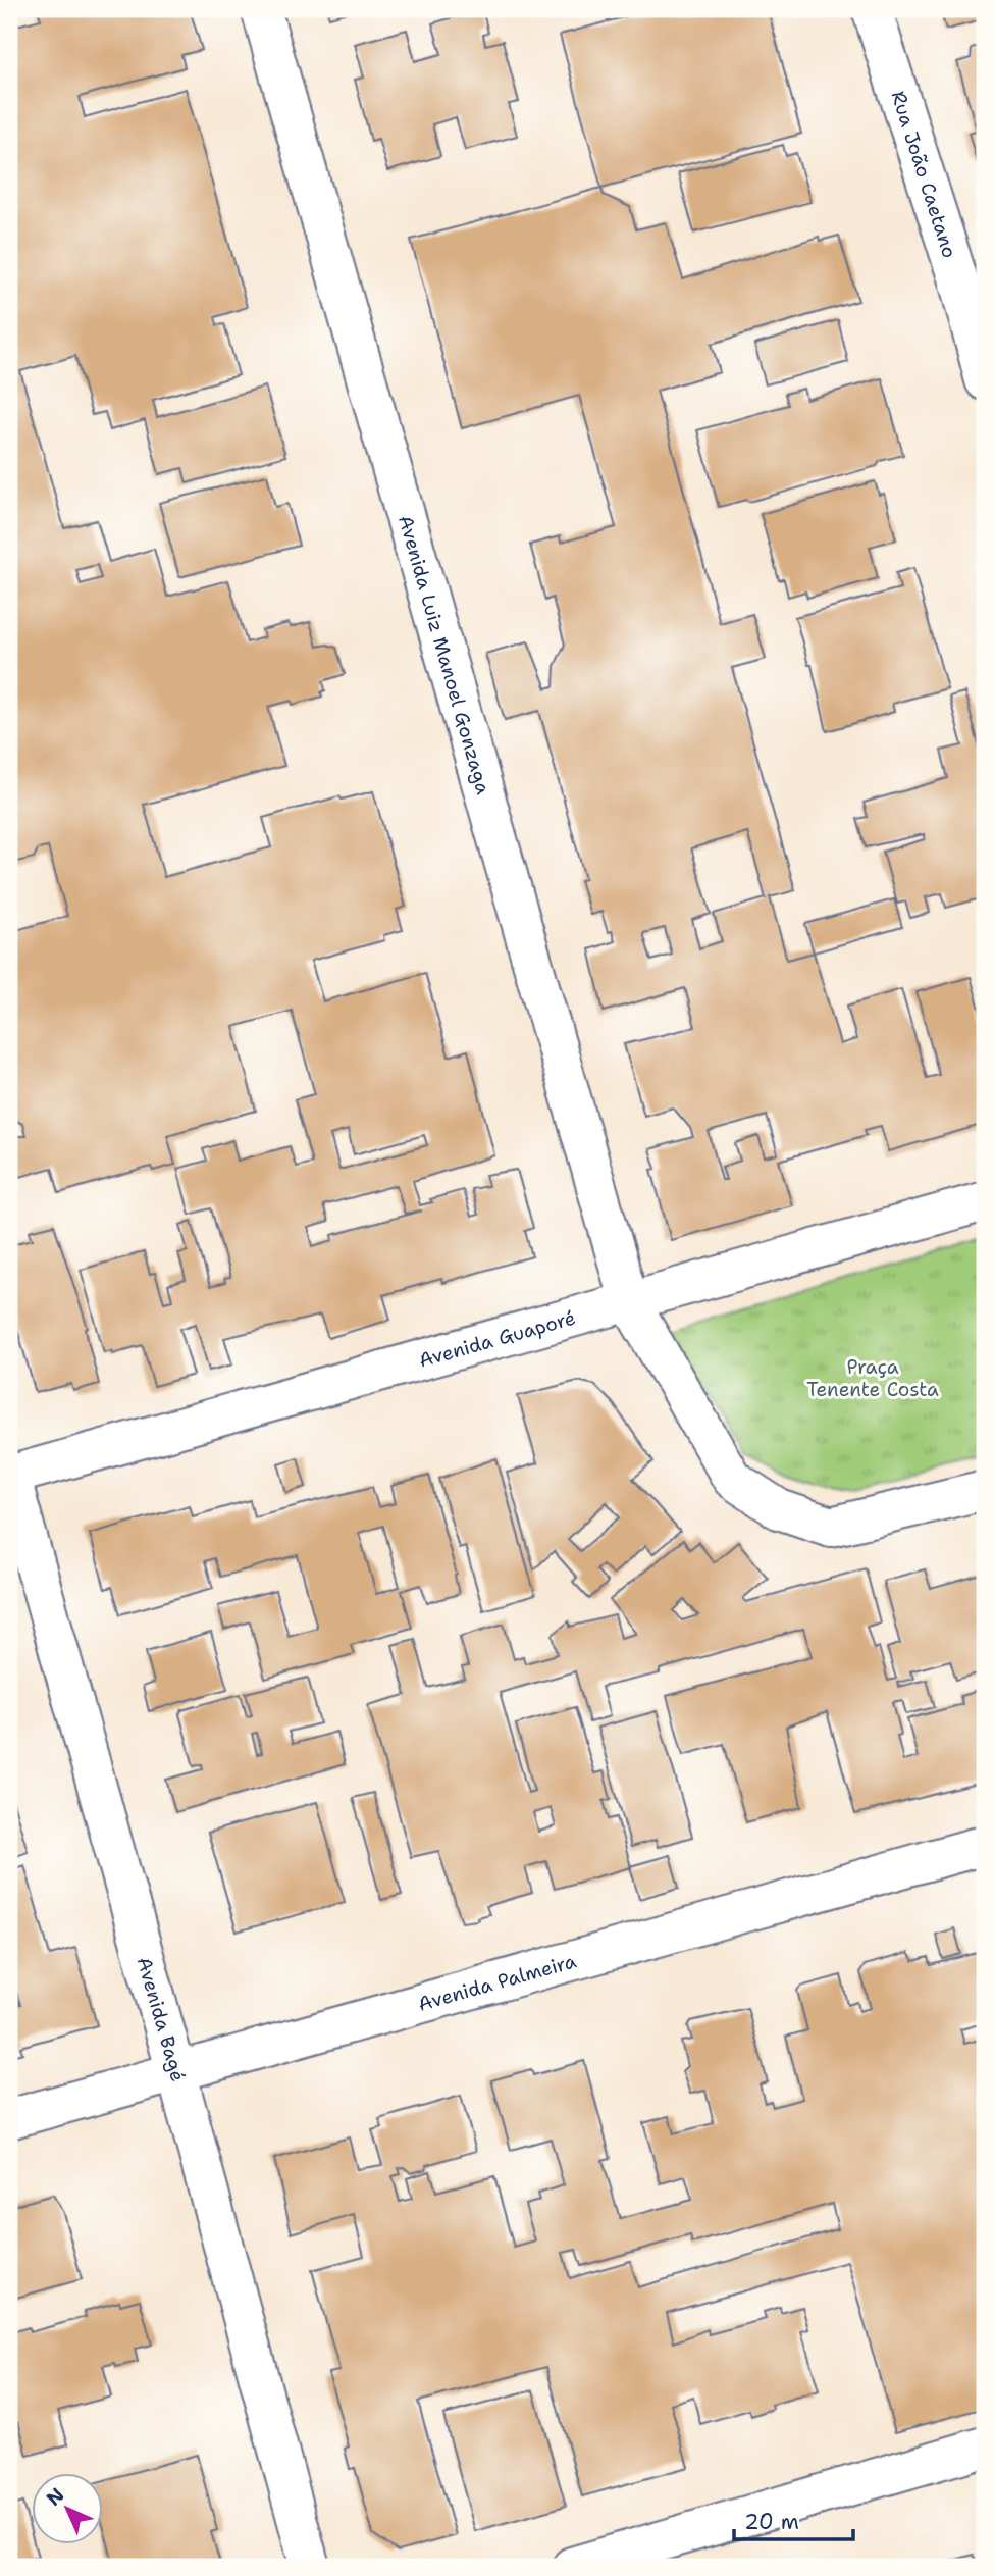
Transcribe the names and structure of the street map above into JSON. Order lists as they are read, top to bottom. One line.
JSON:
{"streets":{"street":["Rua João Caetano","Avenida Luiz Manoel Gonzaga","Avenida Guaporé","Avenida Palmeira","Avenida Bagé"]},"crossings":[["Avenida Luiz Manoel Gonzaga","Avenida Guaporé"],["Avenida Guaporé","Avenida Bagé"],["Avenida Palmeira","Avenida Bagé"]],"parks":["Praça Tenente Costa"],"scale_bar":"20 m","north":"top left"}
